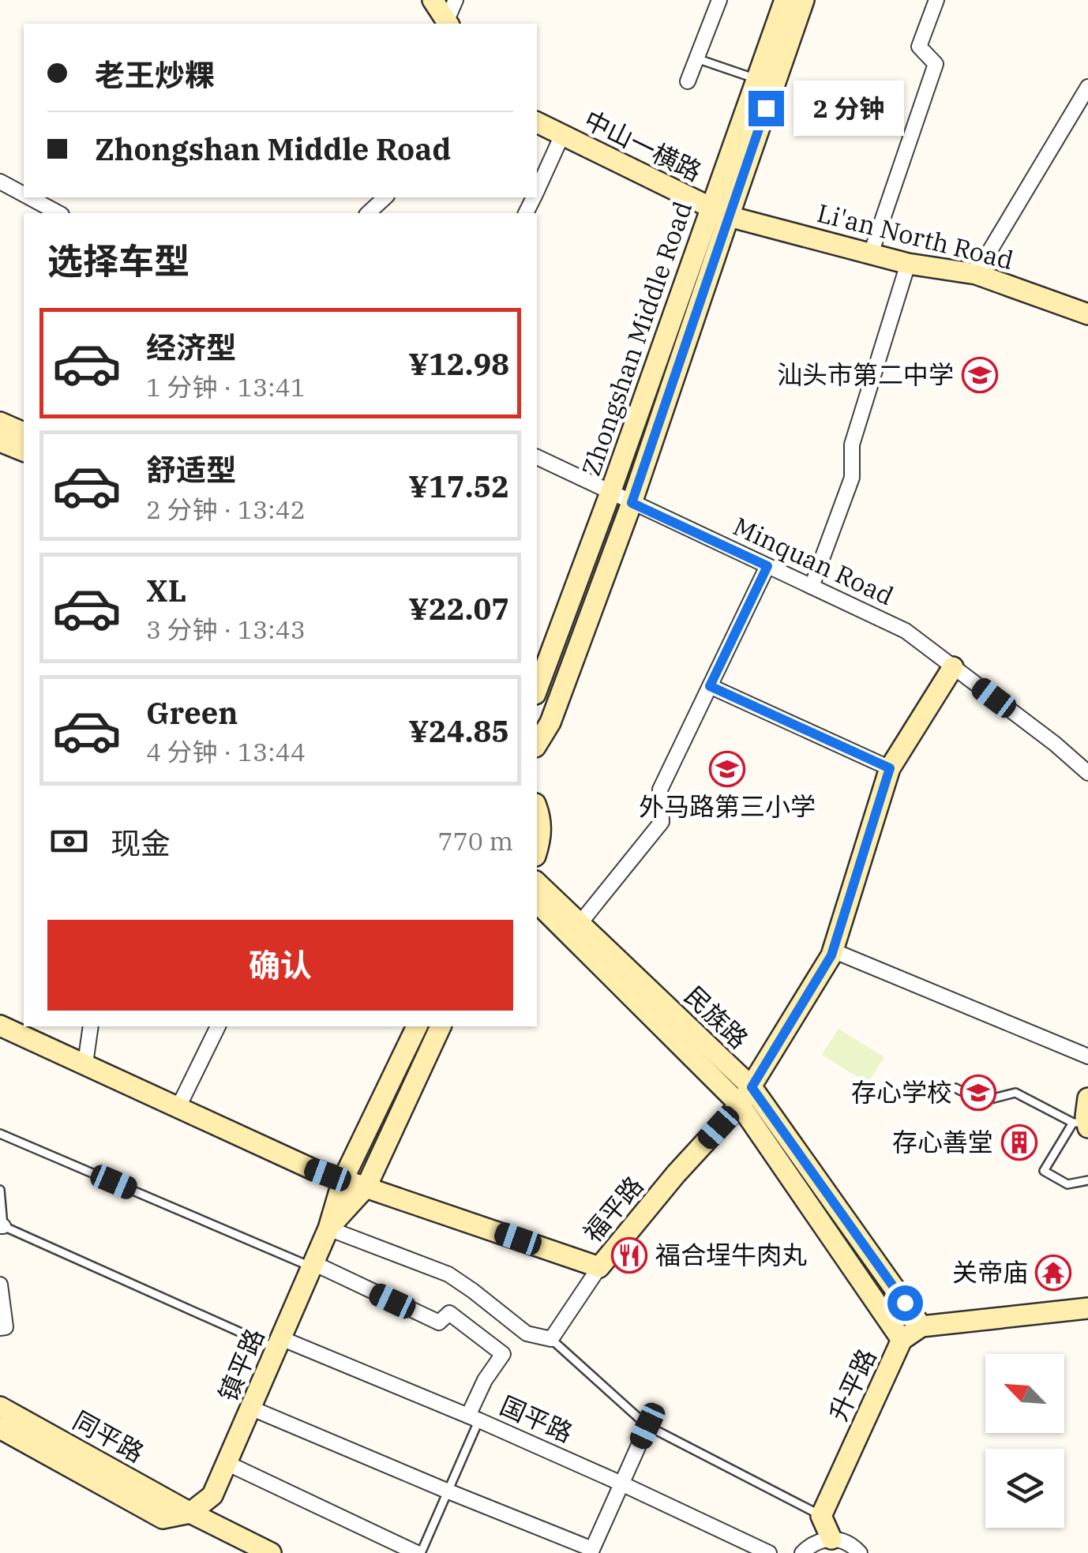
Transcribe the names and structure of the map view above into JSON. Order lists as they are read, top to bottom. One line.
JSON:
{"streets":{"street":["中山一横路","Li'an North Road","Zhongshan Middle Road","Minquan Road","民族路","福平路","镇平路","升平路","国平路","同平路"]},"crossings":[["中山一横路","Li'an North Road"],["中山一横路","Zhongshan Middle Road"],["Li'an North Road","Zhongshan Middle Road"],["Zhongshan Middle Road","Minquan Road"],["Minquan Road","福平路"],["民族路","福平路"],["民族路","升平路"],["福平路","镇平路"],["镇平路","国平路"],["镇平路","同平路"]],"places":{"school or university":["汕头市第二中学","外马路第三小学","存心学校"],"building":["存心善堂"],"restaurant":["福合埕牛肉丸"],"temple":["关帝庙"]},"north":"top left","page":{"banner":["老王炒粿","Zhongshan Middle Road"],"bubble":"2 分钟","heading":"选择车型","list":[{"name":"经济型","note":"1 分钟 · 13:41","value":"¥12.98"},{"name":"舒适型","note":"2 分钟 · 13:42","value":"¥17.52"},{"name":"XL","note":"3 分钟 · 13:43","value":"¥22.07"},{"name":"Green","note":"4 分钟 · 13:44","value":"¥24.85"}],"pay":["现金","770 m"],"buttons":"确认"}}
